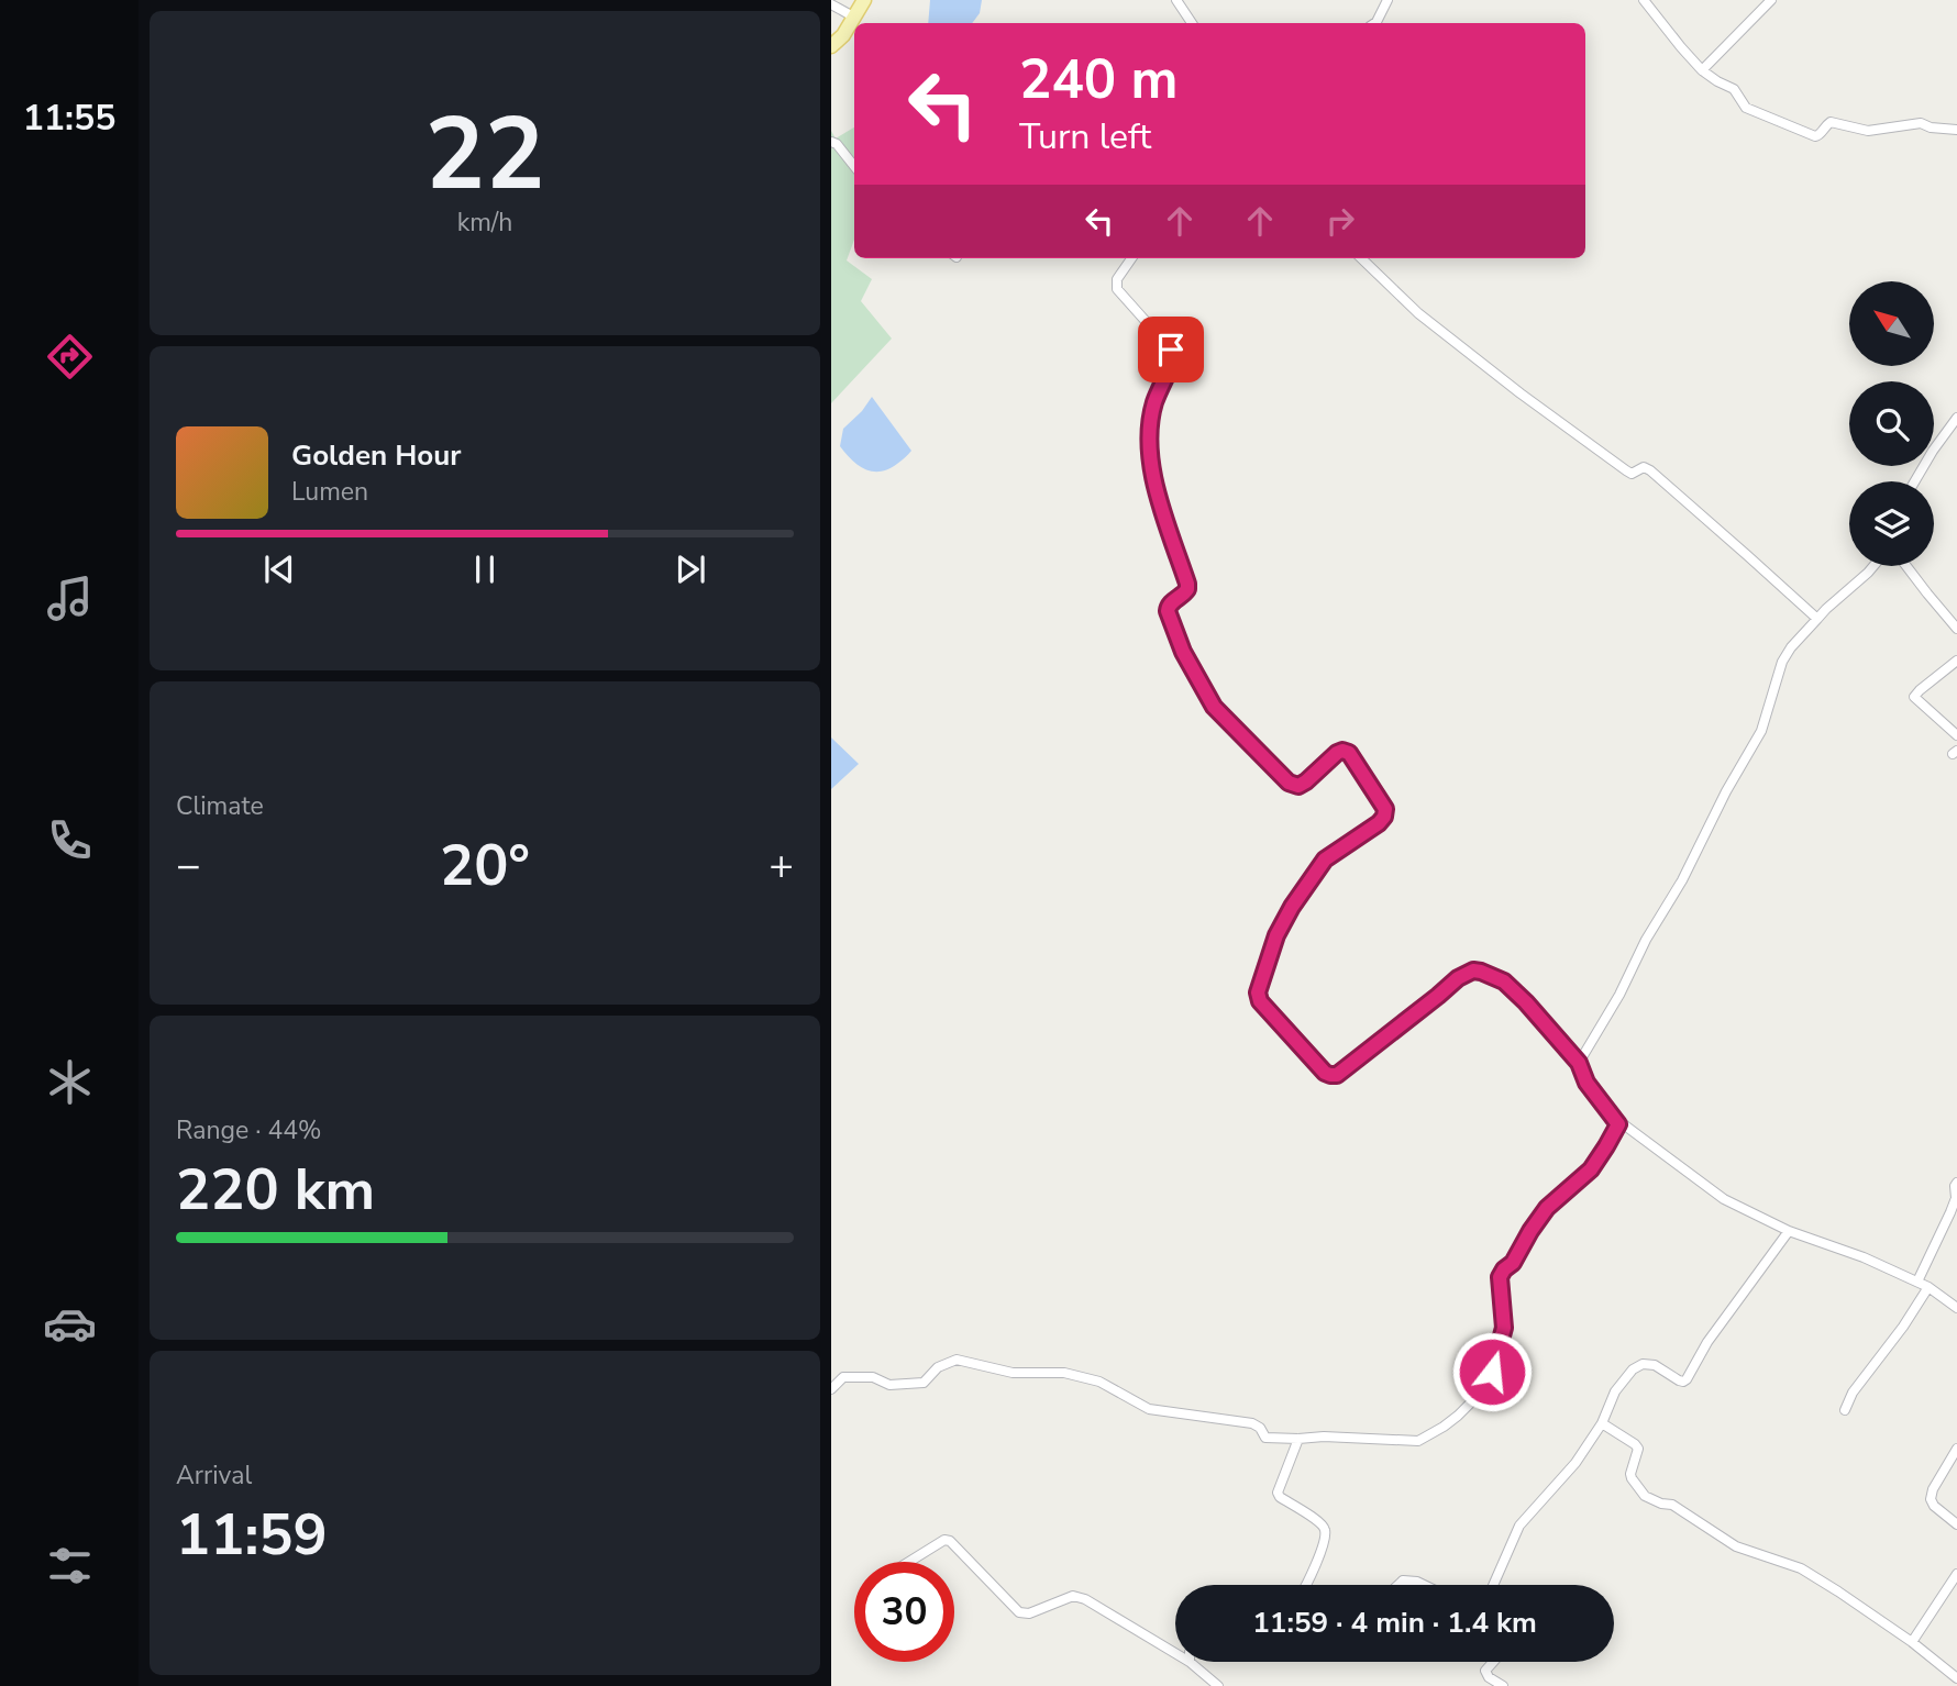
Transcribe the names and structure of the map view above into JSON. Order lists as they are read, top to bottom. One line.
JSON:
{"north":"top left","page":{"tabs":"11:55","tile":[["22","km/h"],"Climate",["Range · 44%","220 km"],["Arrival","11:59"]],"turn":["240 m","Turn left"],"song":["Golden Hour","Lumen"],"heat":["−","20°","+"],"limit":"30","trip":"11:59 · 4 min · 1.4 km"}}
